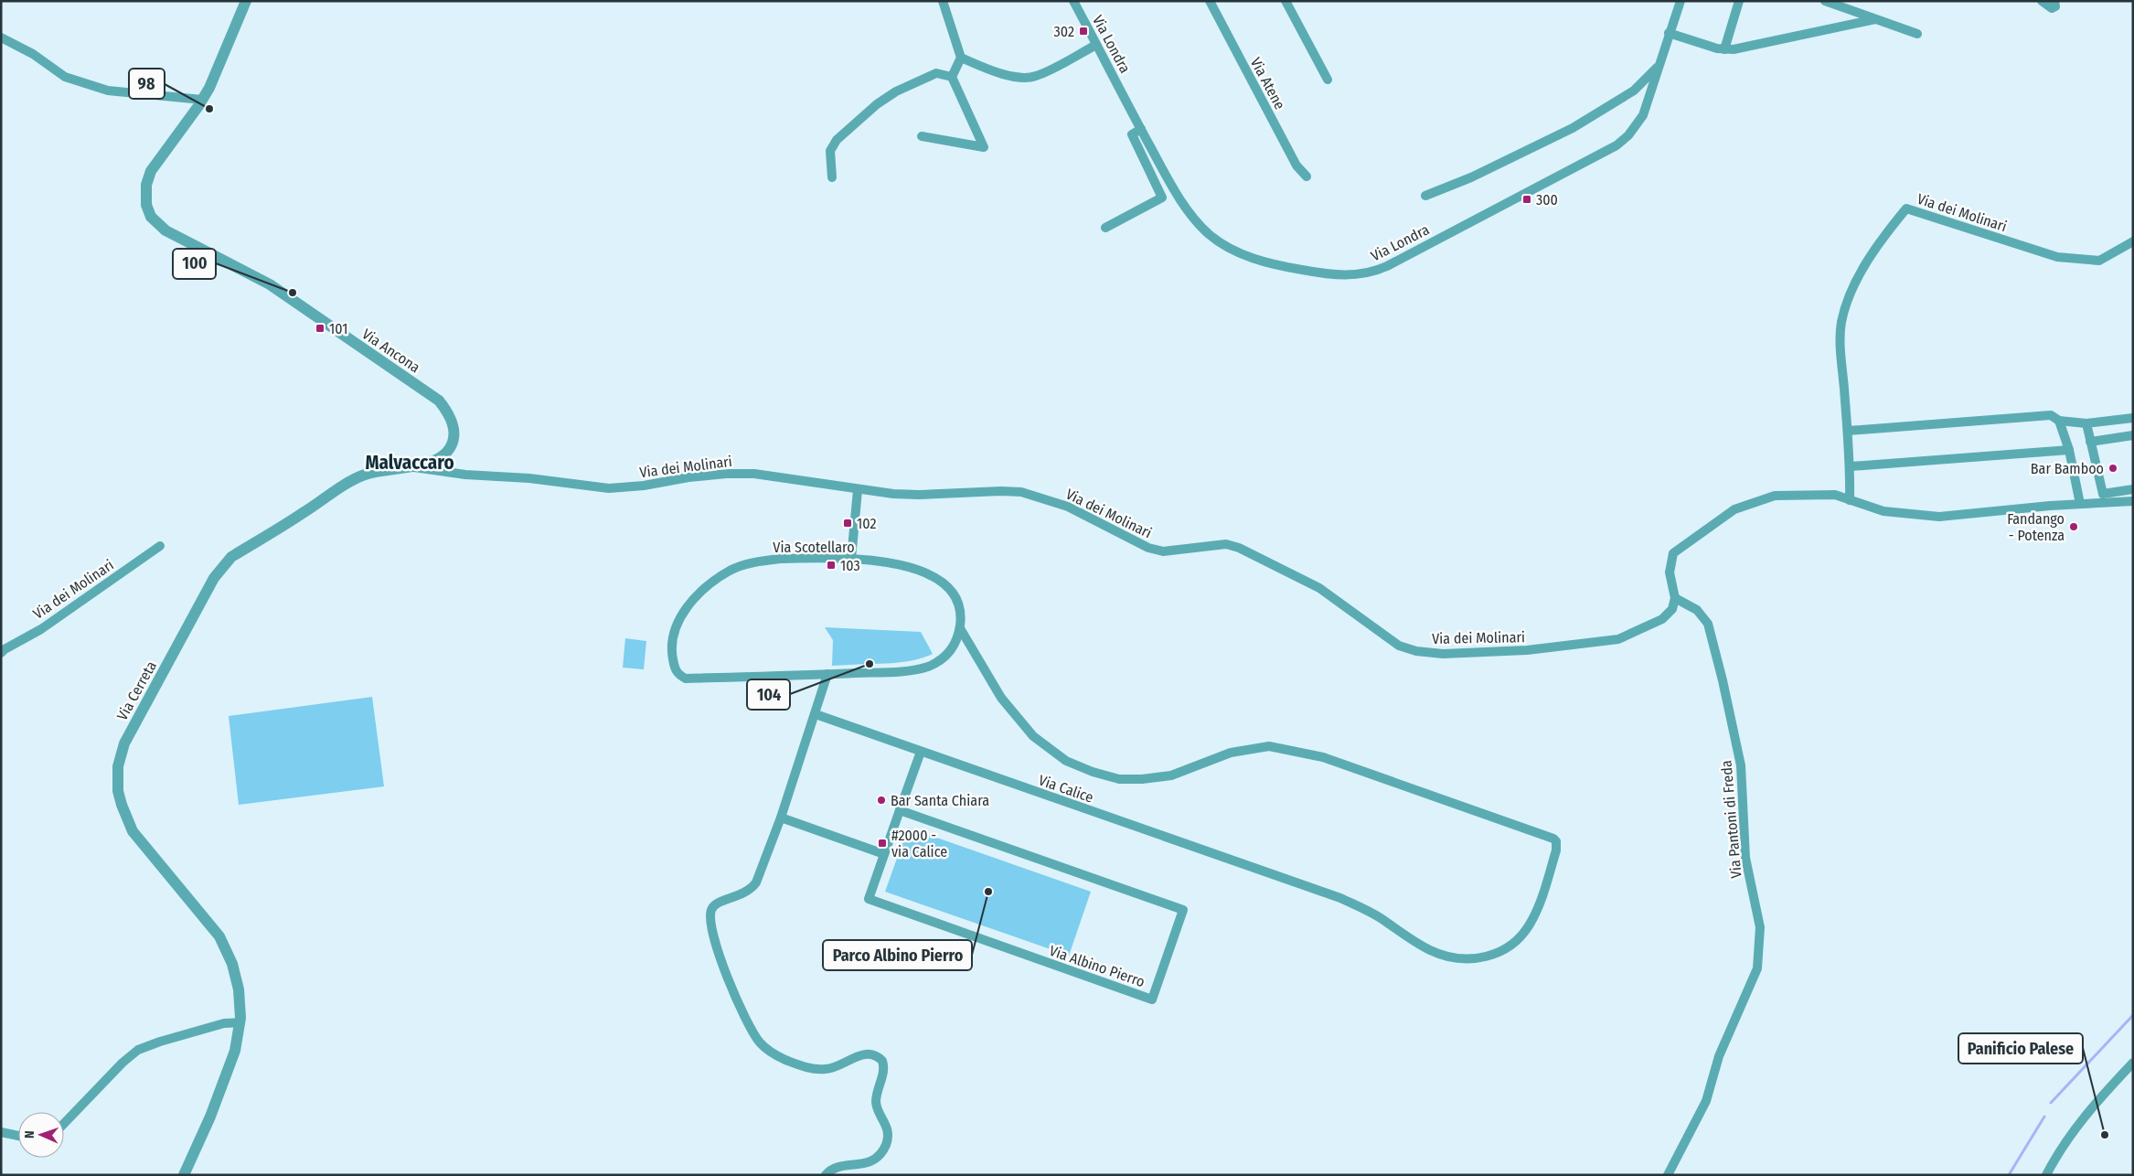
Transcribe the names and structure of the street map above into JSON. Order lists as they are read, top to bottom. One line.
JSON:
{"streets":{"street":["Via Londra","Via Atene","Via dei Molinari","Via Ancona","Via Scotellaro","Via Cerreta","Via Calice","Via Pantoni di Freda","Via Albino Pierro"]},"crossings":[["Via dei Molinari","Via Ancona"],["Via dei Molinari","Via Cerreta"],["Via dei Molinari","Via Pantoni di Freda"],["Via Ancona","Via Cerreta"],["Via Scotellaro","Via Calice"]],"districts":["Malvaccaro"],"places":{"transit":["302","300","101","102","103","#2000 - via Calice"],"other":["98","100","Bar Bamboo","Fandango - Potenza","104","Bar Santa Chiara","Parco Albino Pierro","Panificio Palese"]},"north":"left"}
